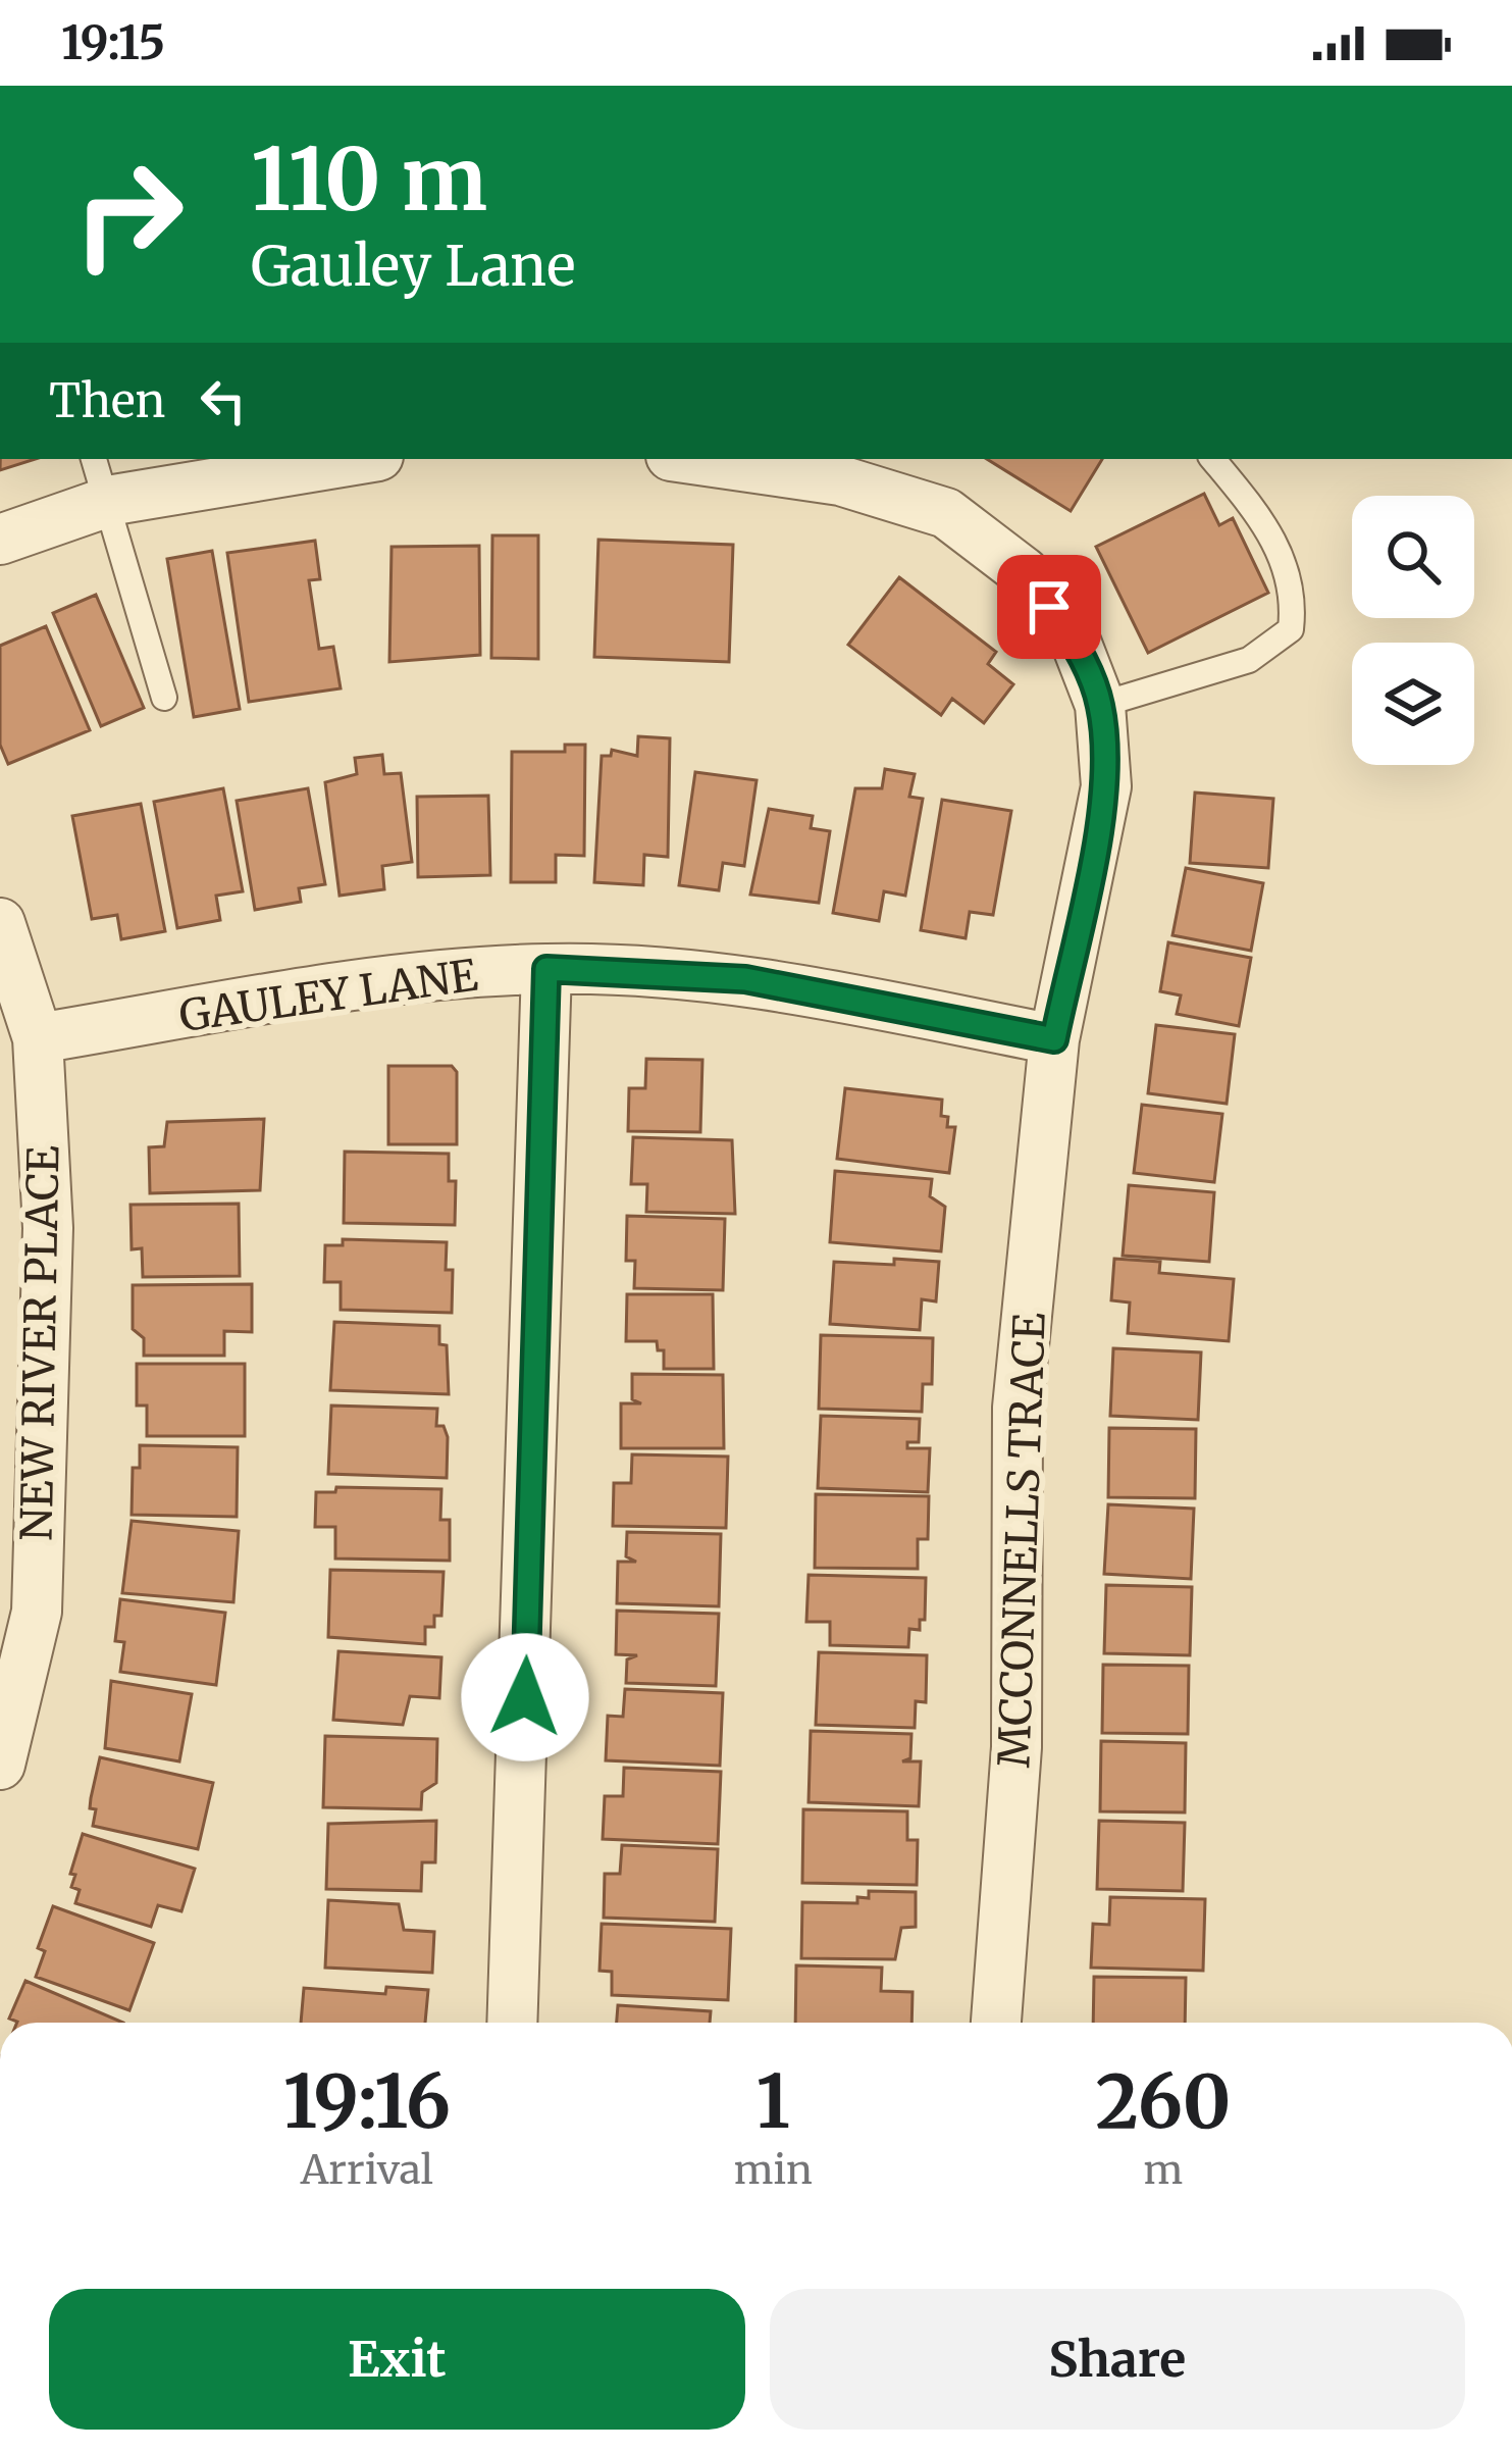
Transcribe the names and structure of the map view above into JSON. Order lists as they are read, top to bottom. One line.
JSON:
{"streets":{"street":["GAULEY LANE","NEW RIVER PLACE","MCCONNELLS TRACE"]},"crossings":[["GAULEY LANE","NEW RIVER PLACE"],["GAULEY LANE","MCCONNELLS TRACE"]],"page":{"status":"19:15","turn":["110 m","Gauley Lane"],"then":"Then","eta":["19:16","Arrival","1","min","260","m"],"buttons":["Exit","Share"]}}
